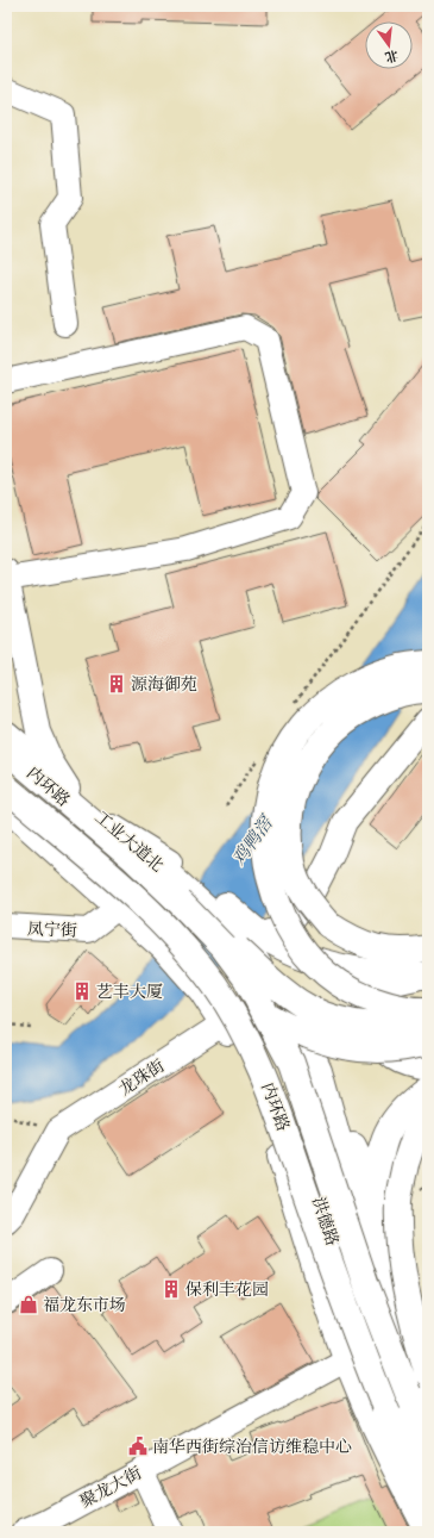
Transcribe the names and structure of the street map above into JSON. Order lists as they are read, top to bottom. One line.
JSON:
{"streets":{"main road":["内环路","工业大道北","洪德路"],"street":["凤宁街","龙珠街","聚龙大街"]},"crossings":[["内环路","工业大道北"]],"water":["鸡鸭滘"],"places":{"building":["源海御苑","艺丰大厦","保利丰花园"],"shop":["福龙东市场"],"public building":["南华西街综治信访维稳中心"]},"north":"bottom"}
